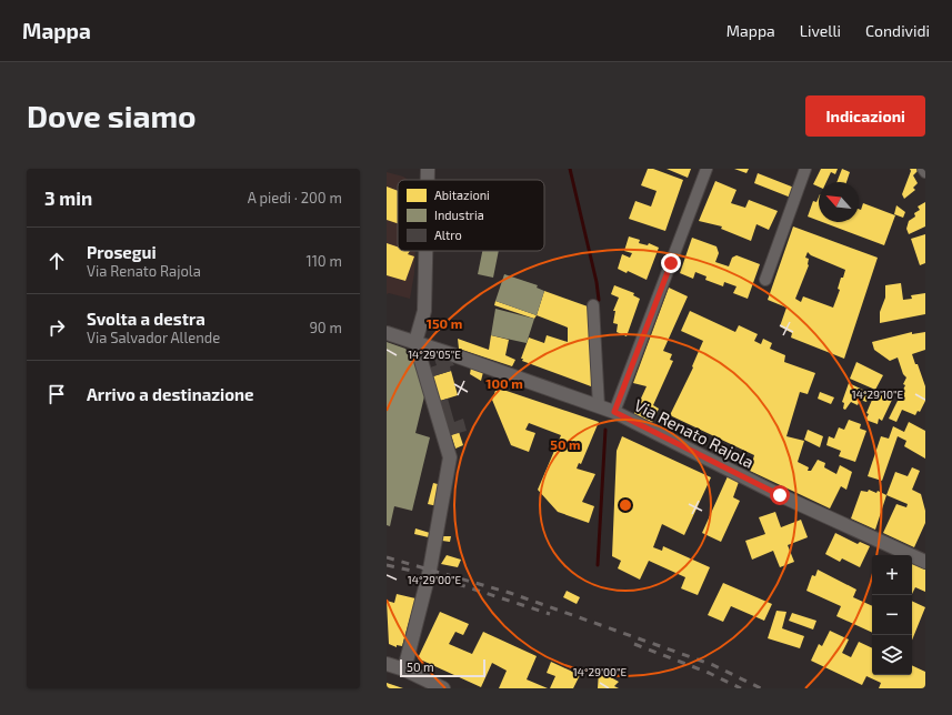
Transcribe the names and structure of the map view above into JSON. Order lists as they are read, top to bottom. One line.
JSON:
{"streets":{"street":["Via Renato Rajola"]},"legend":["Abitazioni","Industria","Altro"],"scale_bar":"50 m","north":"top left","page":{"header":"Mappa","nav":["Mappa","Livelli","Condividi"],"buttons":"Indicazioni","title":"Dove siamo","heading":["3 min","A piedi · 200 m"],"list":[["Prosegui","Via Renato Rajola","110 m"],["Svolta a destra","Via Salvador Allende","90 m"],"Arrivo a destinazione"],"map_buttons":["+","−"],"scale":"50 m"},"coordinates":["14°29'05\"E","14°29'10\"E","14°29'00\"E"],"rings":["150 m","100 m","50 m"]}
